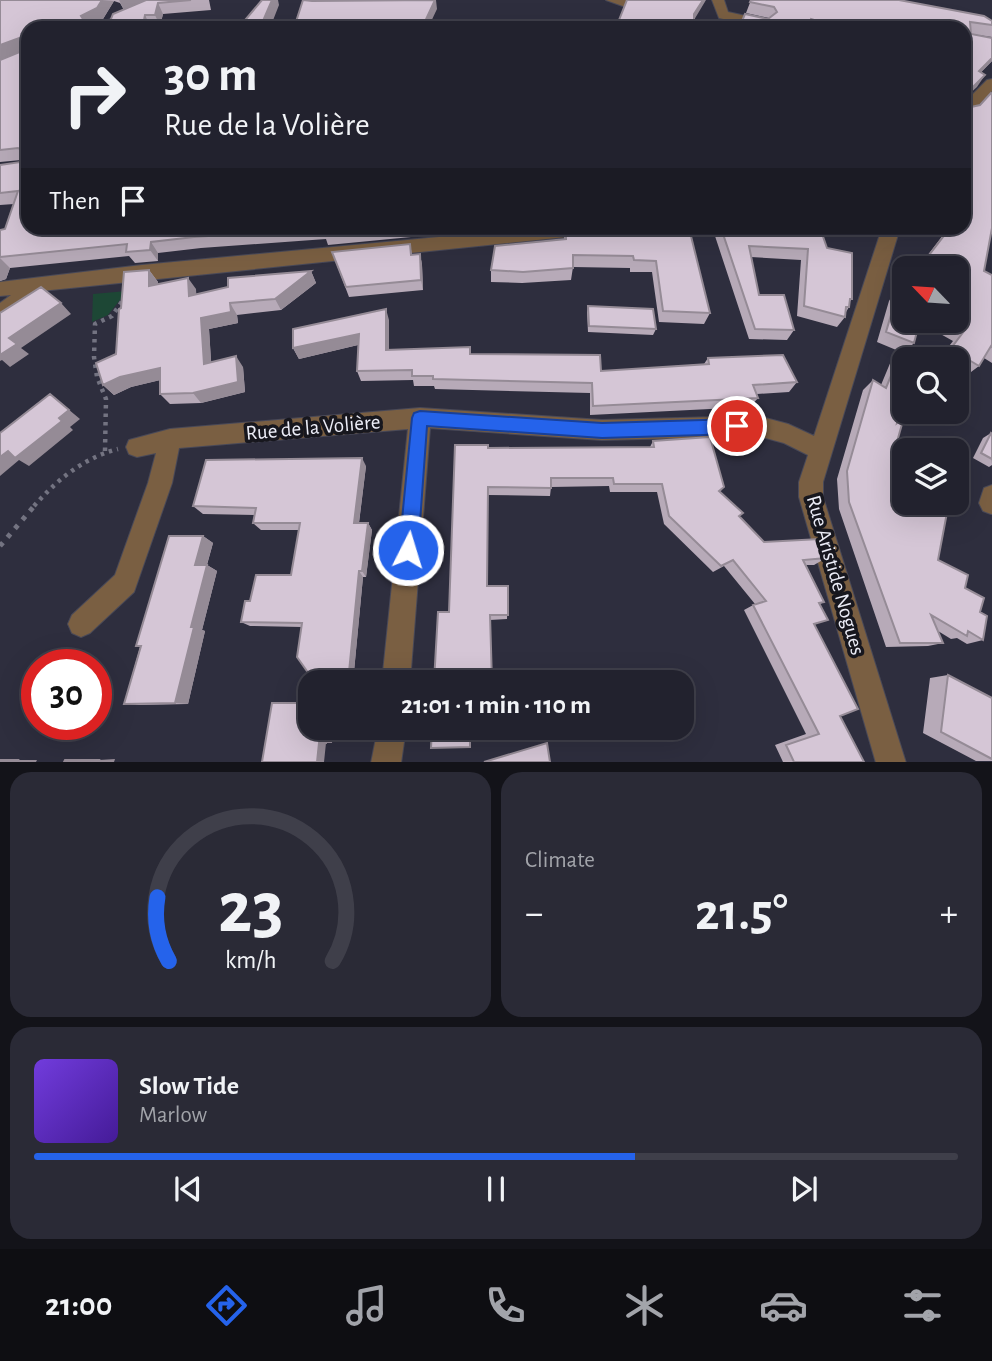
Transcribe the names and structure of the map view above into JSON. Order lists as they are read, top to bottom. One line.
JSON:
{"streets":{"street":["Rue de la Volière","Rue Aristide Nogues"]},"crossings":[["Rue de la Volière","Rue Aristide Nogues"]],"north":"top left","page":{"turn":["30 m","Rue de la Volière"],"then":"Then","limit":"30","trip":"21:01 · 1 min · 110 m","tile":"Climate","heat":["−","21.5°","+"],"song":["Slow Tide","Marlow"],"tabs":"21:00","gauge":["23","km/h"]}}
